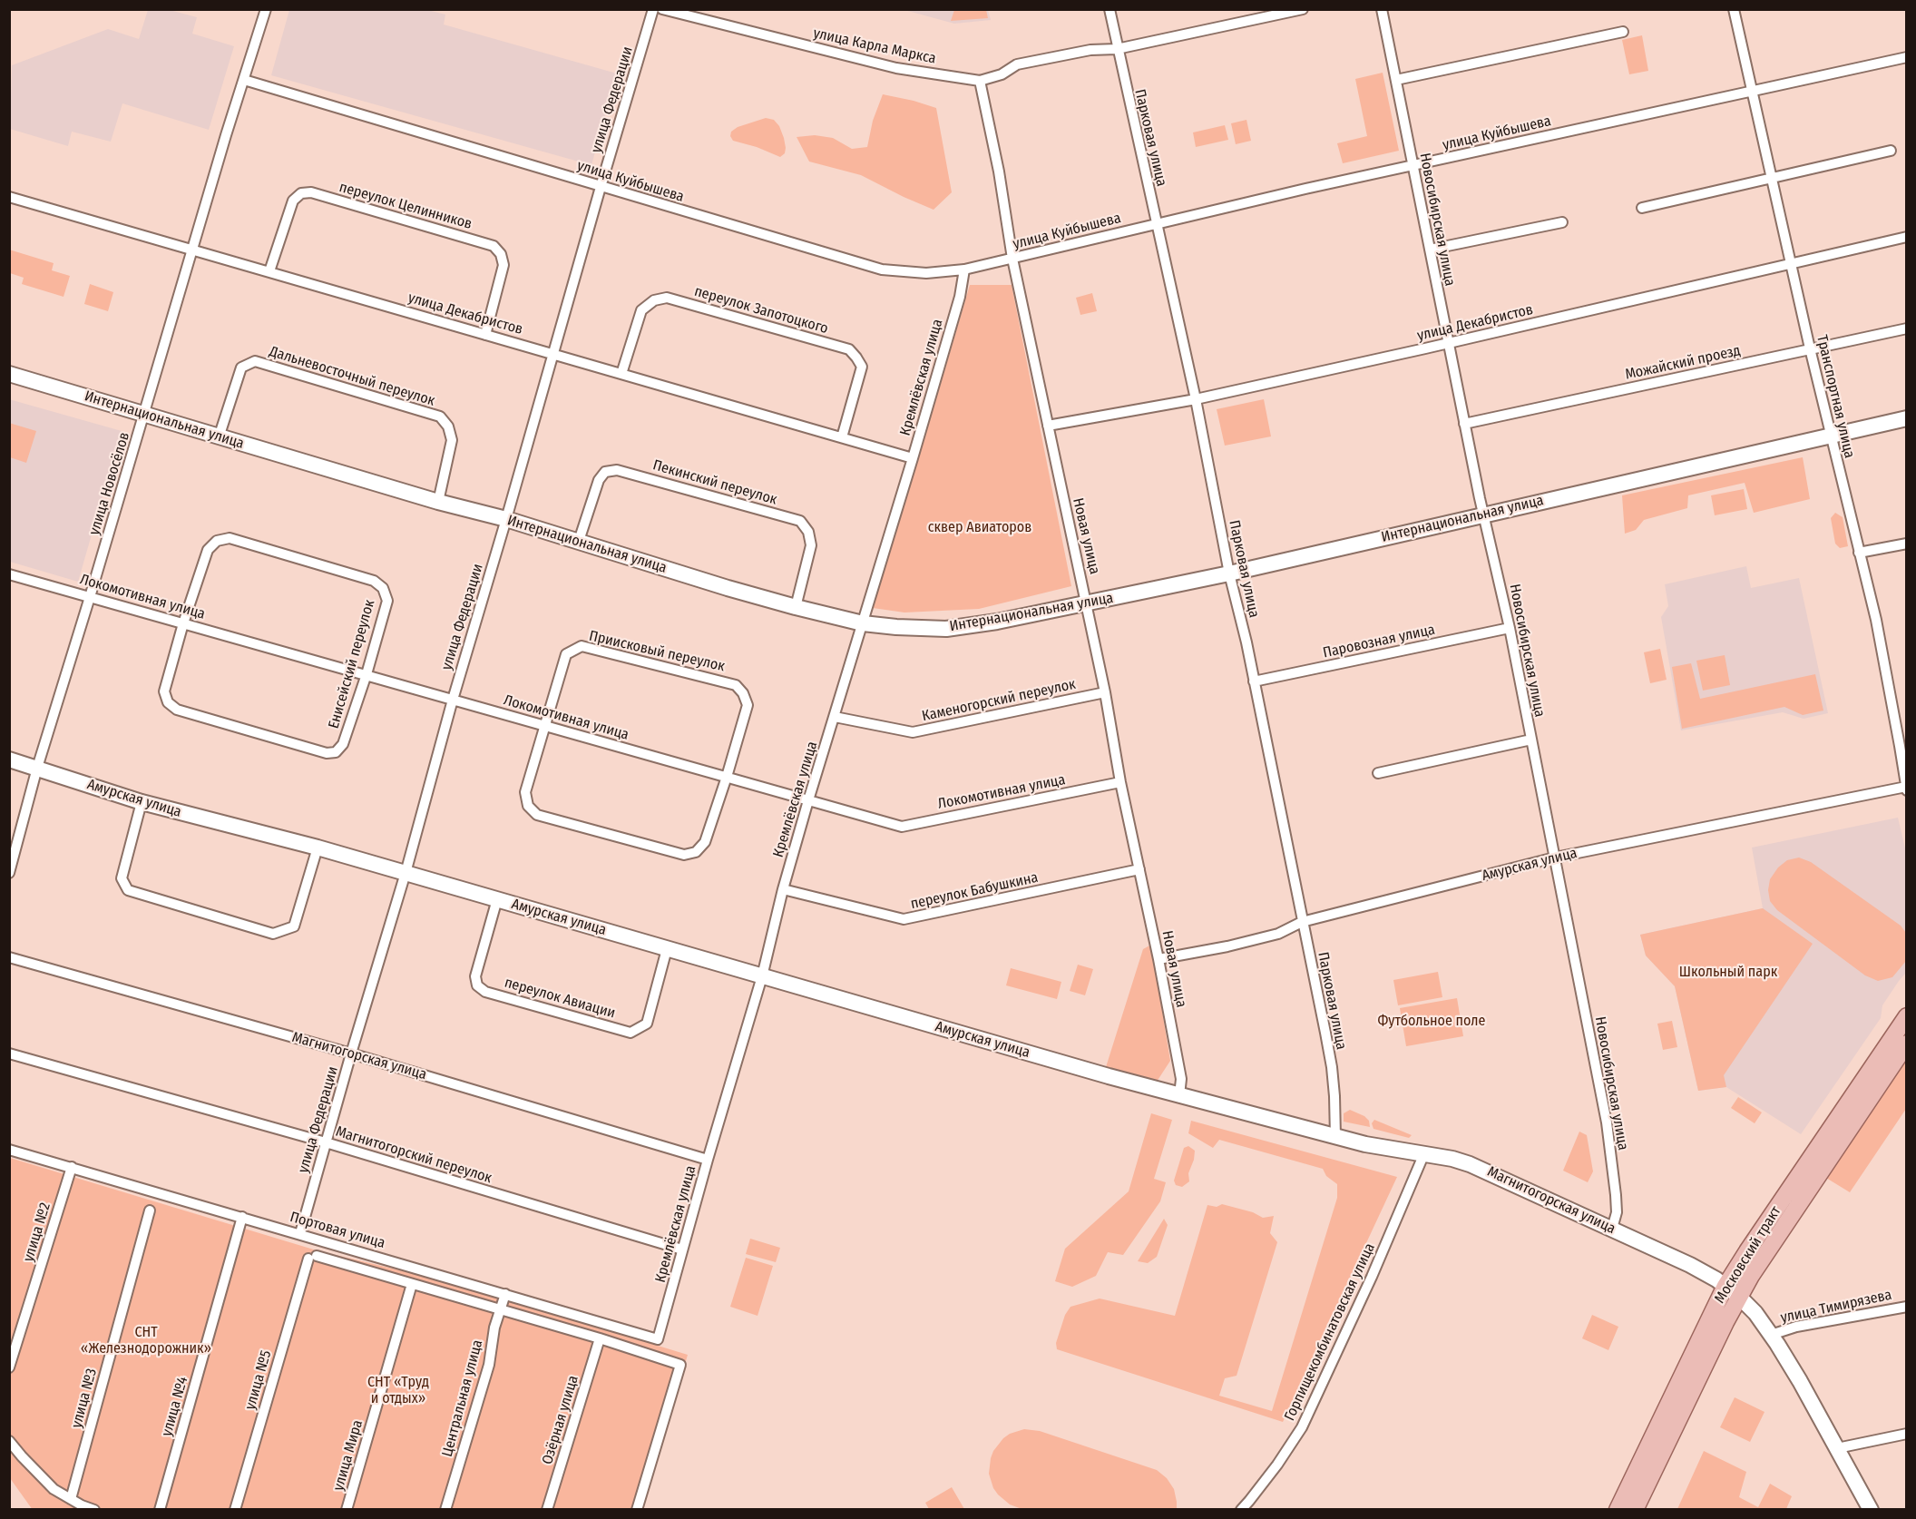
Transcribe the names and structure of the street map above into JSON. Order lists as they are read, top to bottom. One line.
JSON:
{"streets":{"main road":["Московский тракт"],"street":["улица Карла Маркса","улица Федерации","улица Куйбышева","Парковая улица","переулок Целинников","Новосибирская улица","переулок Запотоцкого","улица Декабристов","Можайский проезд","Дальневосточный переулок","Кремлёвская улица","Транспортная улица","Интернациональная улица","Пекинский переулок","улица Новосёлов","Новая улица","Локомотивная улица","Паровозная улица","Приисковый переулок","Енисейский переулок","Каменогорский переулок","Амурская улица","переулок Бабушкина","переулок Авиации","Магнитогорская улица","Магнитогорский переулок","Портовая улица","улица №2","улица Тимирязева","Горпищекомбинатовская улица","улица №5","улица №3","Центральная улица","улица №4","Озёрная улица","улица Мира"]},"crossings":[["улица Карла Маркса","Парковая улица"],["улица Карла Маркса","Новая улица"],["улица Федерации","улица Куйбышева"],["улица Федерации","улица Декабристов"],["улица Федерации","Интернациональная улица"],["улица Федерации","Локомотивная улица"],["улица Федерации","Амурская улица"],["улица Федерации","Магнитогорская улица"],["улица Федерации","Магнитогорский переулок"],["улица Федерации","Портовая улица"],["улица Куйбышева","Парковая улица"],["улица Куйбышева","Новосибирская улица"],["улица Куйбышева","Кремлёвская улица"],["улица Куйбышева","Транспортная улица"],["улица Куйбышева","улица Новосёлов"],["улица Куйбышева","Новая улица"],["Парковая улица","улица Декабристов"],["Парковая улица","Интернациональная улица"],["Парковая улица","Паровозная улица"],["Парковая улица","Амурская улица"],["Парковая улица","Магнитогорская улица"],["переулок Целинников","улица Декабристов"],["Новосибирская улица","улица Декабристов"],["Новосибирская улица","Можайский проезд"],["Новосибирская улица","Интернациональная улица"],["Новосибирская улица","Паровозная улица"],["Новосибирская улица","Амурская улица"],["Новосибирская улица","Магнитогорская улица"],["переулок Запотоцкого","улица Декабристов"],["улица Декабристов","Кремлёвская улица"],["улица Декабристов","Транспортная улица"],["улица Декабристов","улица Новосёлов"],["улица Декабристов","Новая улица"],["Можайский проезд","Транспортная улица"],["Дальневосточный переулок","Интернациональная улица"],["Кремлёвская улица","Интернациональная улица"],["Кремлёвская улица","Локомотивная улица"],["Кремлёвская улица","Каменогорский переулок"],["Кремлёвская улица","Амурская улица"],["Кремлёвская улица","переулок Бабушкина"],["Кремлёвская улица","Магнитогорская улица"],["Кремлёвская улица","Магнитогорский переулок"],["Кремлёвская улица","Портовая улица"],["Транспортная улица","Интернациональная улица"],["Транспортная улица","Амурская улица"],["Интернациональная улица","Пекинский переулок"],["Интернациональная улица","улица Новосёлов"],["Интернациональная улица","Новая улица"],["улица Новосёлов","Локомотивная улица"],["улица Новосёлов","Амурская улица"],["Новая улица","Локомотивная улица"],["Новая улица","Каменогорский переулок"],["Новая улица","Амурская улица"],["Новая улица","переулок Бабушкина"],["Новая улица","Магнитогорская улица"],["Локомотивная улица","Приисковый переулок"],["Локомотивная улица","Енисейский переулок"],["Амурская улица","переулок Авиации"],["Амурская улица","Магнитогорская улица"],["Магнитогорская улица","Московский тракт"],["Магнитогорская улица","улица Тимирязева"],["Магнитогорская улица","Горпищекомбинатовская улица"],["Портовая улица","улица №2"],["Портовая улица","Центральная улица"],["Портовая улица","улица №4"],["улица №5","улица Мира"]],"parks":["сквер Авиаторов","Школьный парк","Футбольное поле","СНТ «Железнодорожник»","СНТ «Труд и отдых»"]}
